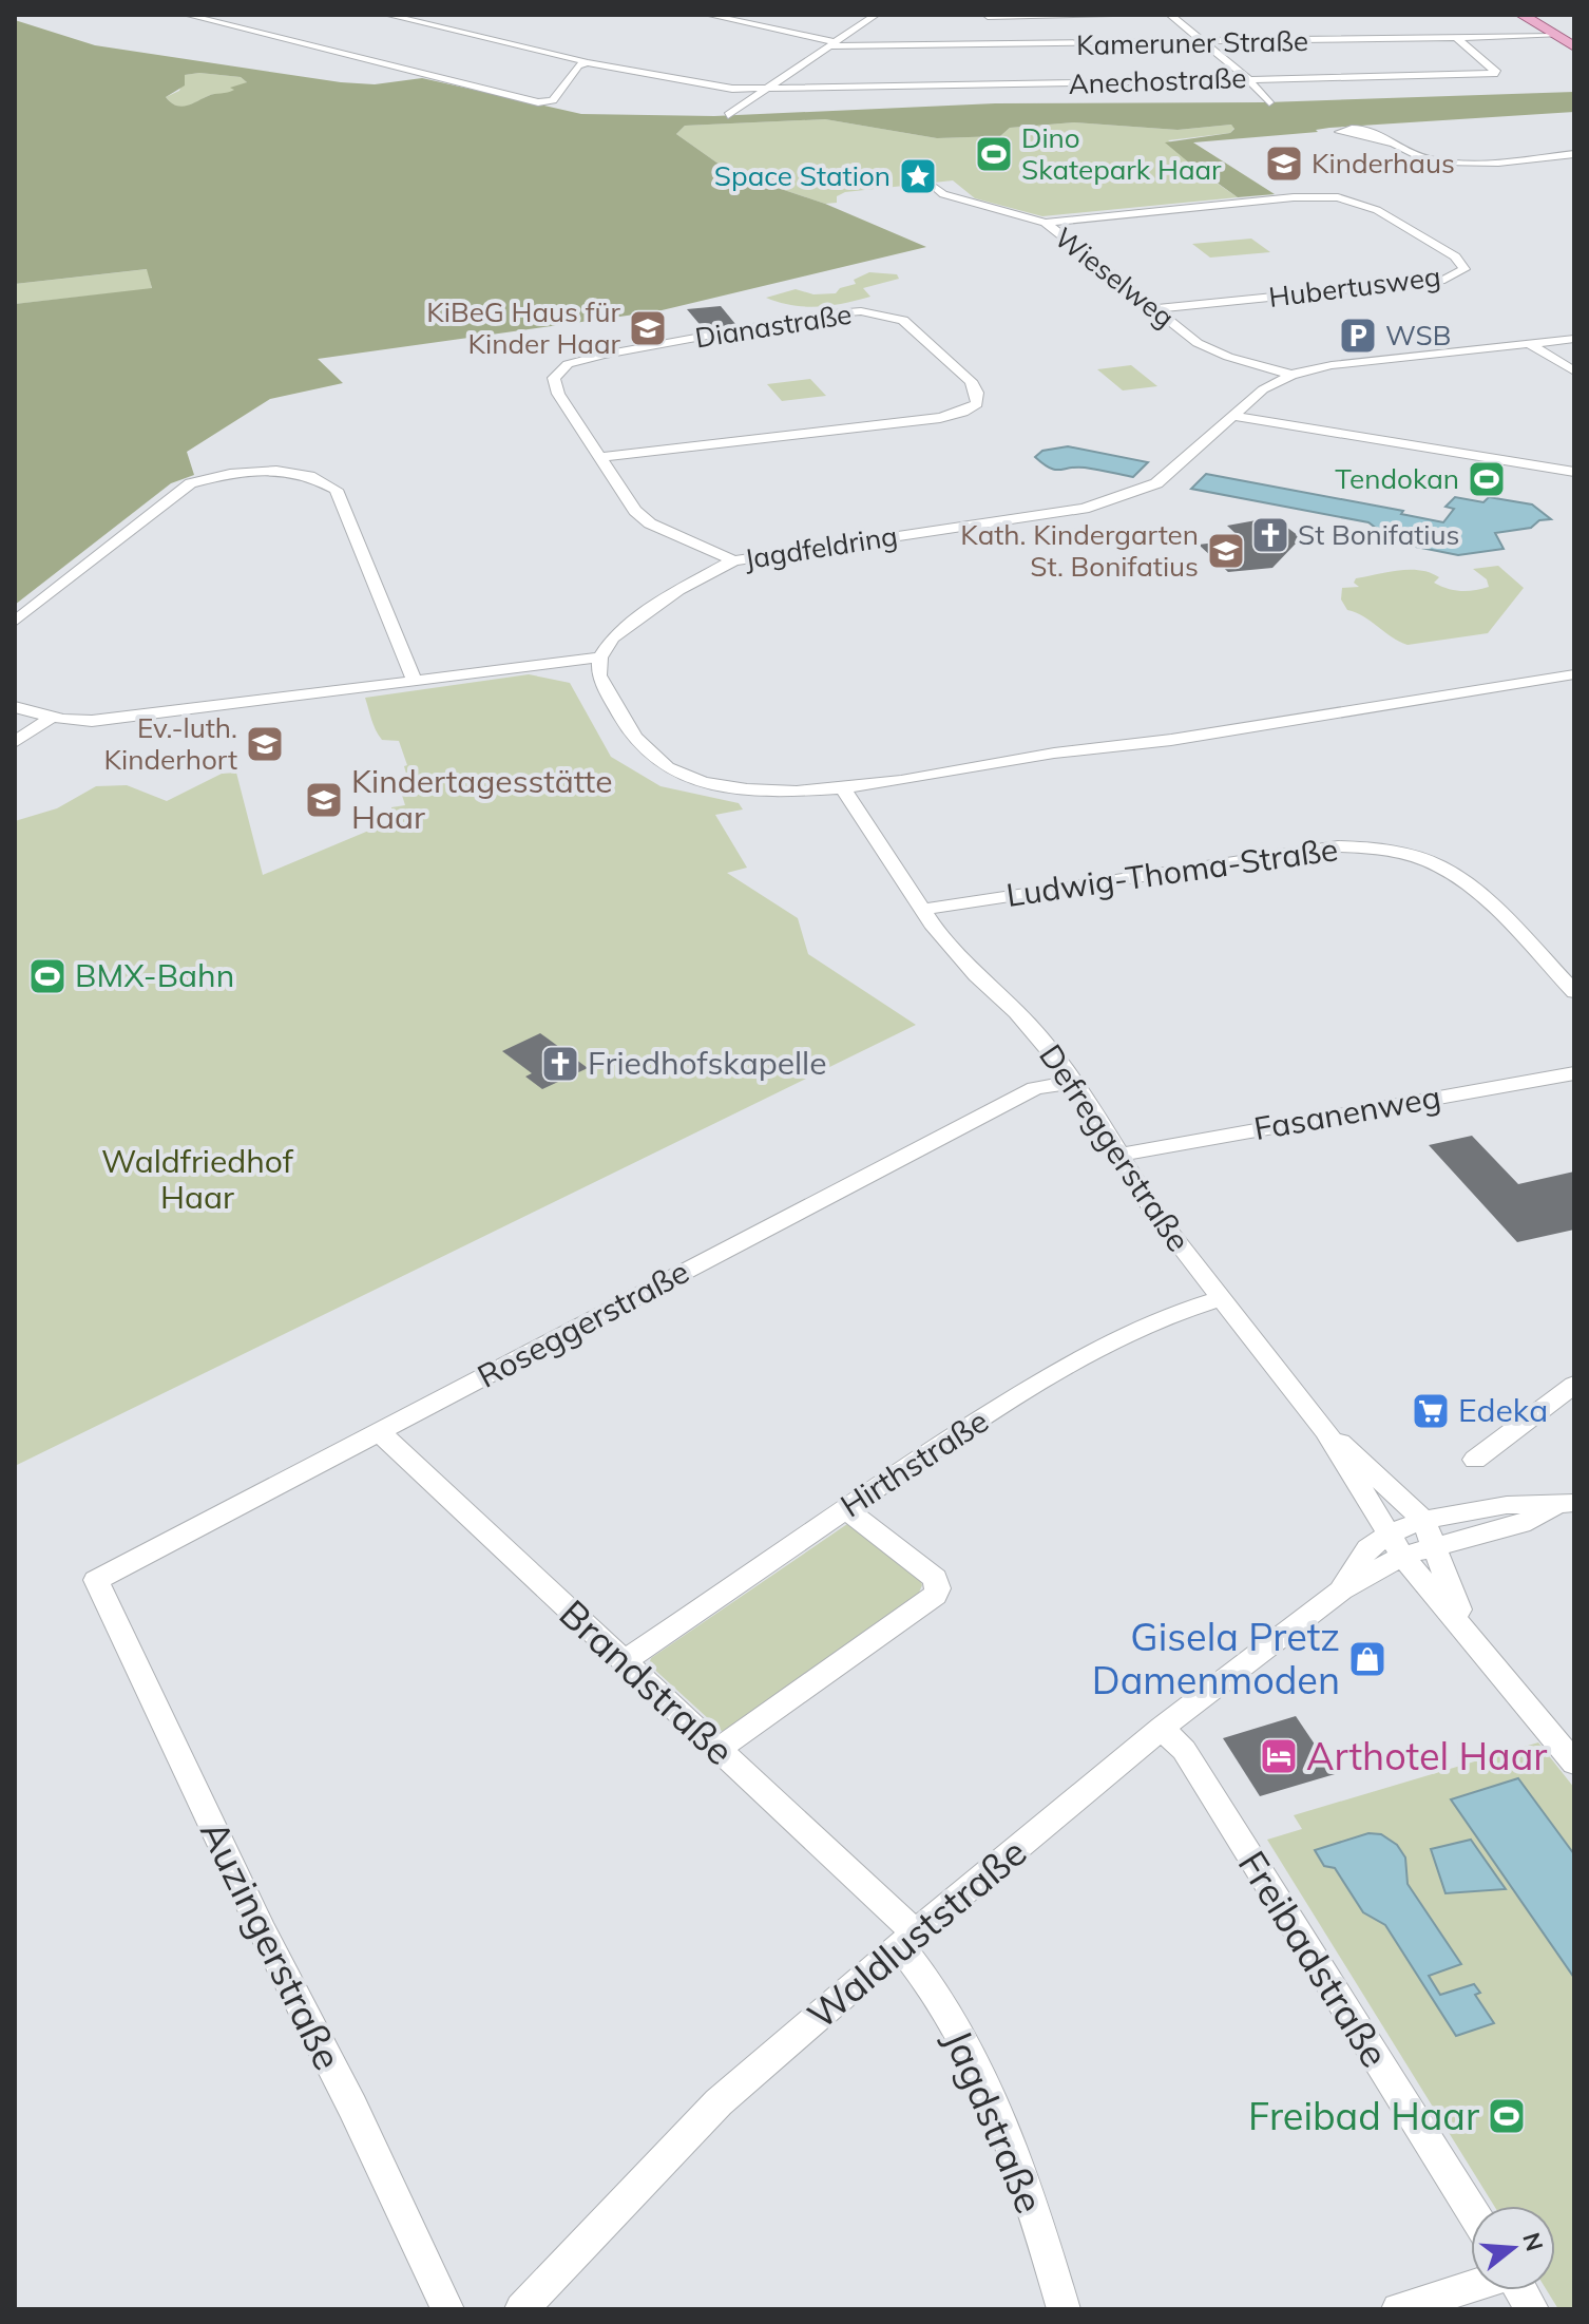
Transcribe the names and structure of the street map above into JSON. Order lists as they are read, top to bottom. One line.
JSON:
{"streets":{"street":["Kameruner Straße","Anechostraße","Wieselweg","Hubertusweg","Dianastraße","Jagdfeldring","Ludwig-Thoma-Straße","Fasanenweg","Defreggerstraße","Roseggerstraße","Hirthstraße","Brandstraße","Waldluststraße","Auzingerstraße","Freibadstraße","Jagdstraße"]},"crossings":[["Kameruner Straße","Anechostraße"],["Wieselweg","Hubertusweg"],["Wieselweg","Jagdfeldring"],["Dianastraße","Jagdfeldring"],["Ludwig-Thoma-Straße","Defreggerstraße"],["Fasanenweg","Defreggerstraße"],["Defreggerstraße","Roseggerstraße"],["Defreggerstraße","Hirthstraße"],["Defreggerstraße","Waldluststraße"],["Roseggerstraße","Brandstraße"],["Roseggerstraße","Auzingerstraße"],["Hirthstraße","Brandstraße"],["Brandstraße","Waldluststraße"],["Brandstraße","Jagdstraße"],["Waldluststraße","Freibadstraße"],["Waldluststraße","Jagdstraße"]],"parks":["Waldfriedhof Haar"],"places":{"sports":["Dino Skatepark Haar","Tendokan","BMX-Bahn","Freibad Haar"],"school or university":["Kinderhaus","KiBeG Haus für Kinder Haar","Kath. Kindergarten St. Bonifatius","Ev.-luth. Kinderhort","Kindertagesstätte Haar"],"place":["Space Station"],"parking":["WSB"],"church":["St Bonifatius","Friedhofskapelle"],"supermarket":["Edeka"],"shop":["Gisela Pretz Damenmoden"],"hotel":["Arthotel Haar"]},"north":"right"}
